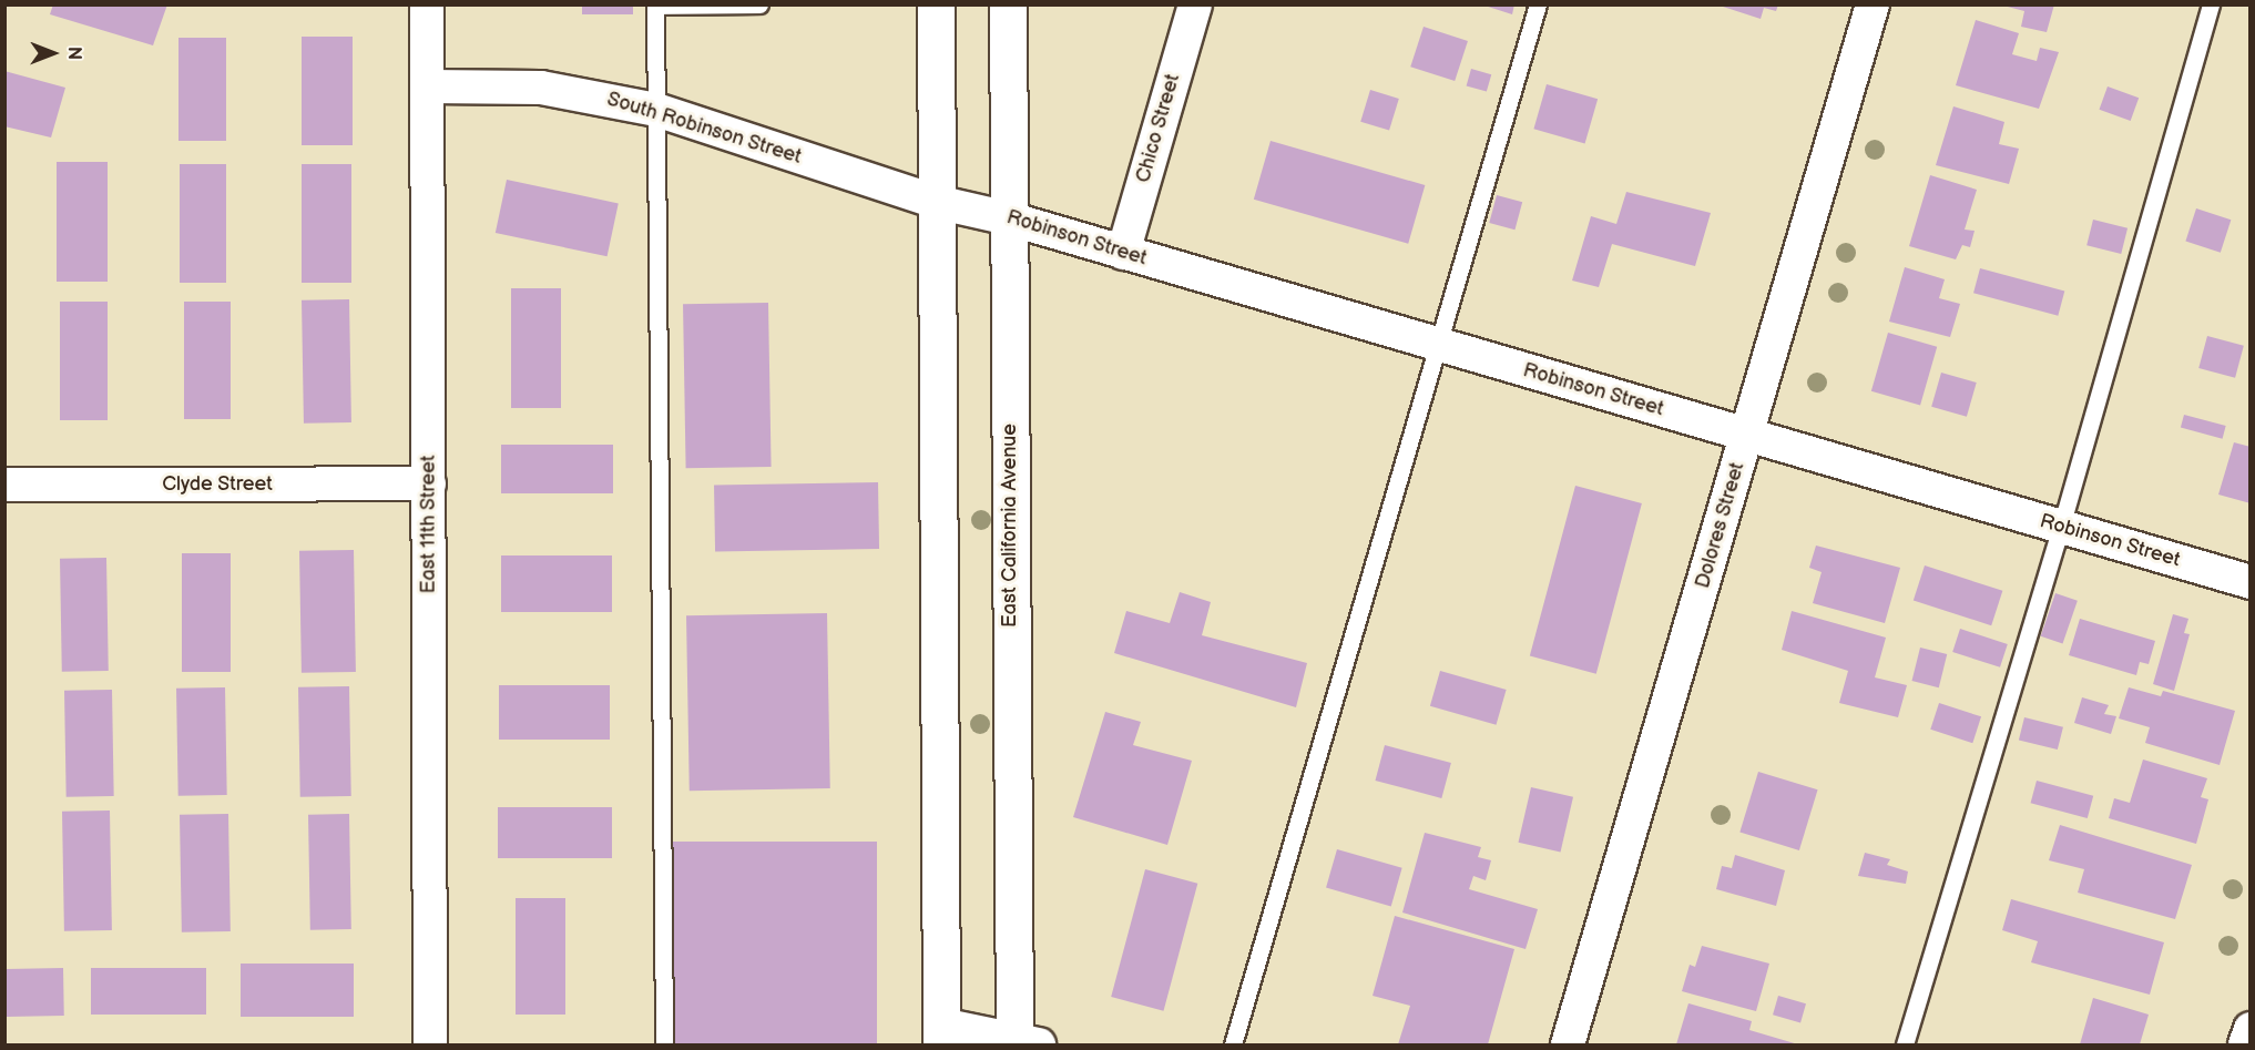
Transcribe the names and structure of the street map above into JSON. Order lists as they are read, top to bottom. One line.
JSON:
{"streets":{"main road":["East California Avenue"],"street":["South Robinson Street","Chico Street","Robinson Street","Clyde Street","East 11th Street","Dolores Street"]},"crossings":[["South Robinson Street","Robinson Street"],["South Robinson Street","East 11th Street"],["Chico Street","Robinson Street"],["Robinson Street","East California Avenue"],["Robinson Street","Dolores Street"],["Clyde Street","East 11th Street"]],"north":"right"}
